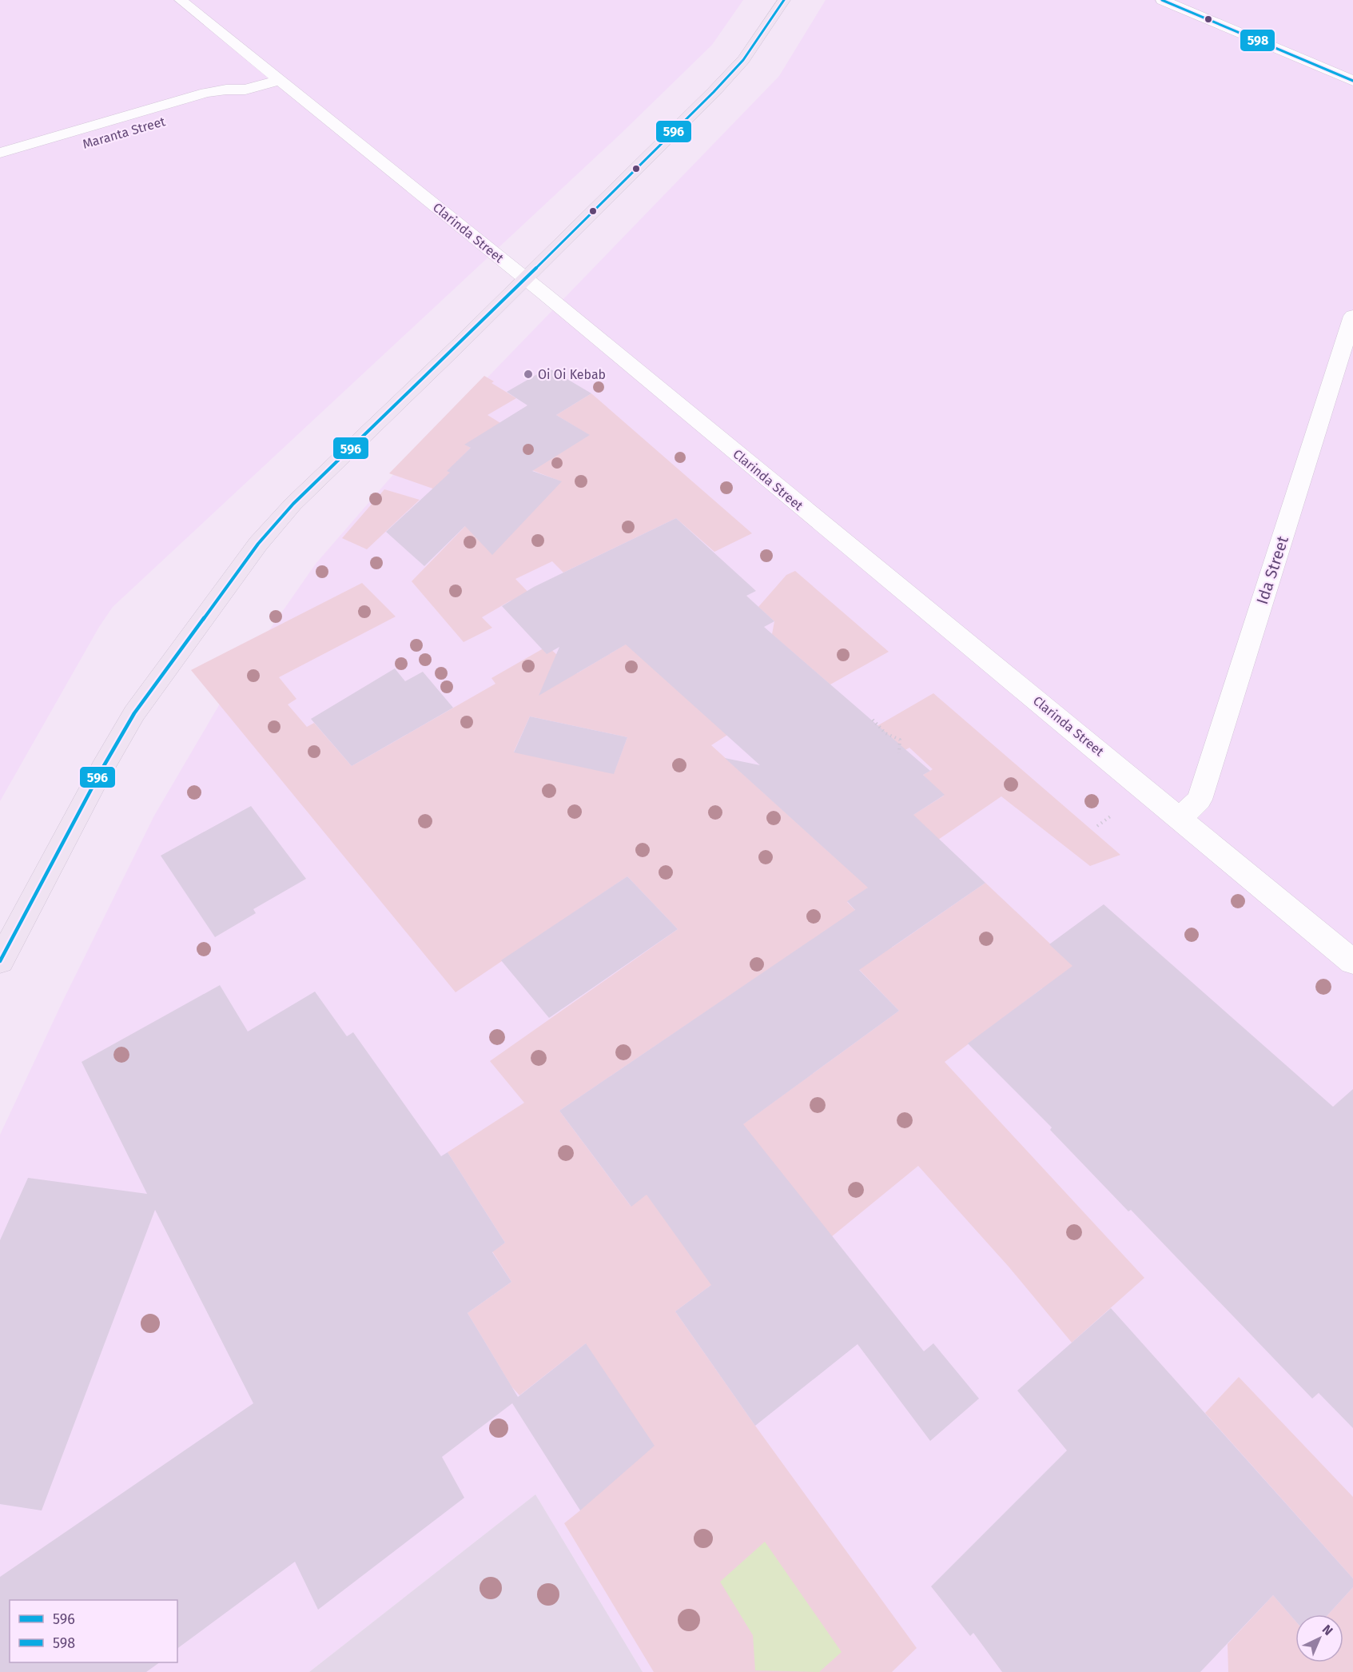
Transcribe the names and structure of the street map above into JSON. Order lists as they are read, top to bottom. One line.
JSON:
{"streets":{"street":["Maranta Street","Clarinda Street","Ida Street"]},"crossings":[["Maranta Street","Clarinda Street"],["Clarinda Street","Ida Street"]],"places":["Oi Oi Kebab"],"lines":["transit line 596","transit line 598"],"legend":["596","598"],"north":"top right"}
